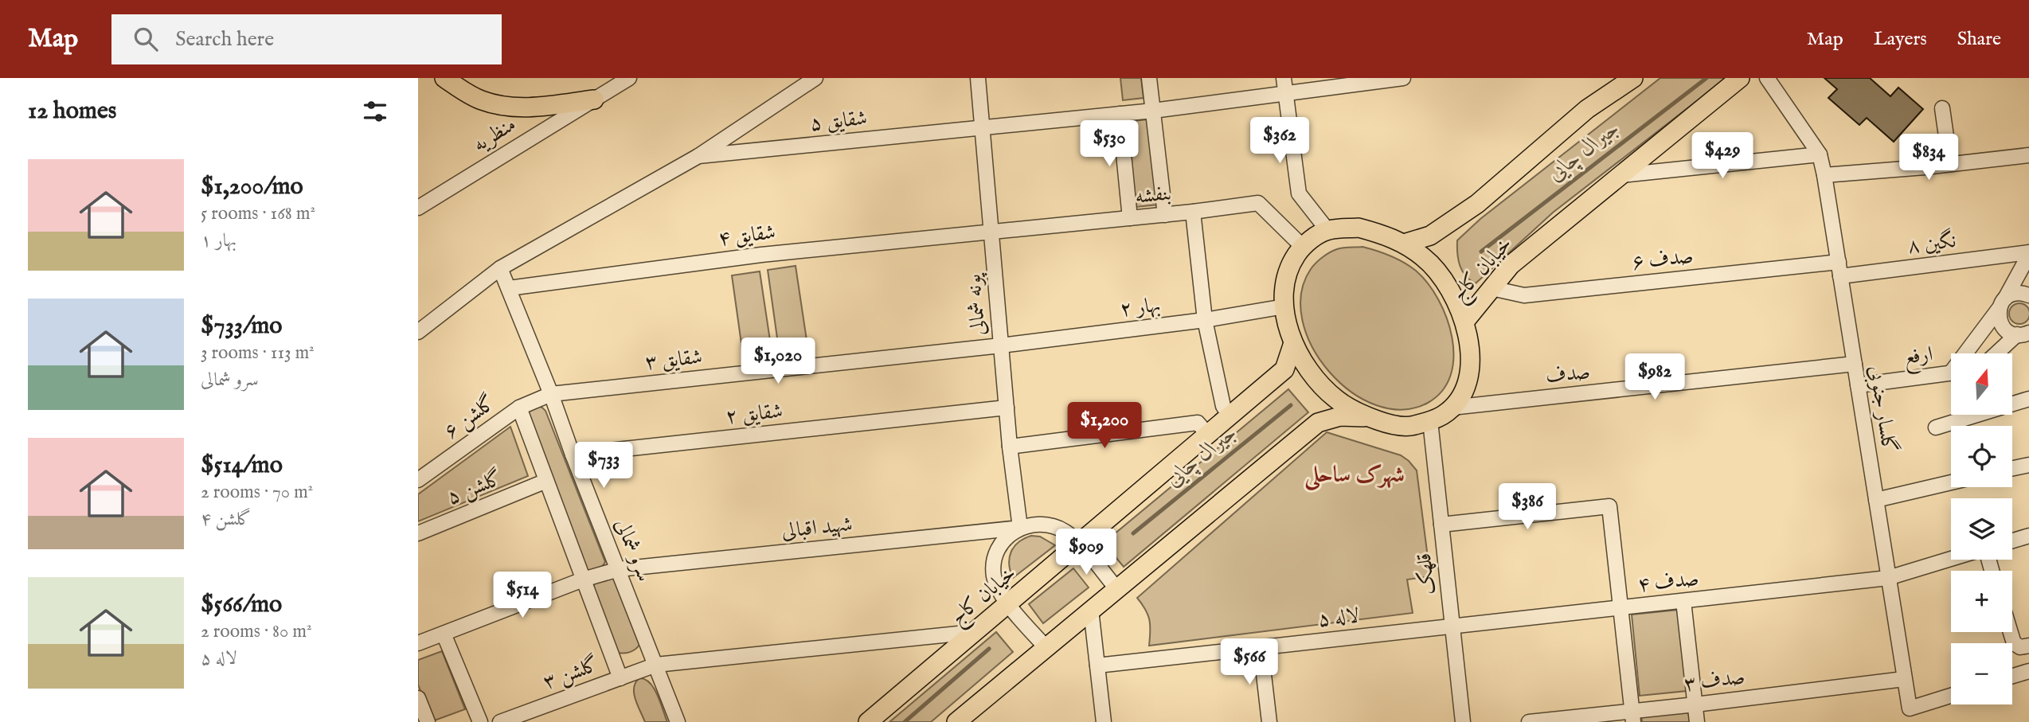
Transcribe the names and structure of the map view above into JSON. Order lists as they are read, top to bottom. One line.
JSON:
{"streets":{"main road":["منظریه","خیابان کاج"],"street":["شقایق ۵","بنفشه","شقایق ۴","نگین ۸","صدف ۶","پونه شمالی","بهار ۲","ارفع","شقایق ۳","صدف","گلسار جنوبی","شقایق ۲","گلشن ۶","گلشن ۵","شهید اقبالی","سرو شمالی","قلهک","صدف ۴","لاله ۵","گلشن ۳","صدف ۳"]},"crossings":[["شقایق ۵","پونه شمالی"],["بنفشه","شقایق ۴"],["بنفشه","خیابان کاج"],["بنفشه","پونه شمالی"],["بنفشه","بهار ۲"],["بنفشه","صدف"],["بنفشه","قلهک"],["شقایق ۴","پونه شمالی"],["شقایق ۴","سرو شمالی"],["نگین ۸","صدف ۶"],["نگین ۸","گلسار جنوبی"],["صدف ۶","خیابان کاج"],["صدف ۶","گلسار جنوبی"],["خیابان کاج","بهار ۲"],["خیابان کاج","صدف"],["خیابان کاج","شهید اقبالی"],["خیابان کاج","قلهک"],["خیابان کاج","گلشن ۳"],["پونه شمالی","بهار ۲"],["پونه شمالی","شقایق ۳"],["پونه شمالی","شقایق ۲"],["پونه شمالی","شهید اقبالی"],["بهار ۲","شقایق ۳"],["بهار ۲","صدف"],["بهار ۲","قلهک"],["ارفع","گلسار جنوبی"],["شقایق ۳","گلشن ۶"],["شقایق ۳","سرو شمالی"],["صدف","گلسار جنوبی"],["صدف","قلهک"],["گلسار جنوبی","صدف ۴"],["گلسار جنوبی","صدف ۳"],["شقایق ۲","سرو شمالی"],["شهید اقبالی","سرو شمالی"],["سرو شمالی","گلشن ۳"],["قلهک","صدف ۴"],["قلهک","لاله ۵"],["صدف ۴","لاله ۵"]],"districts":["شهرک ساحلی"],"water":["جیرال چایی"],"north":"top","page":{"header":"Map","search":"Search here","nav":["Map","Layers","Share"],"heading":"12 homes","price":["$362","$530","$429","$834","$1,020","$982","$1,200","$733","$386","$909","$514","$566"],"list":[{"name":"$1,200/mo","note":"5 rooms · 168 m² · بهار ۱"},{"name":"$733/mo","note":"3 rooms · 113 m² · سرو شمالی"},{"name":"$514/mo","note":"2 rooms · 70 m² · گلشن ۴"},{"name":"$566/mo","note":"2 rooms · 80 m² · لاله ۵"}],"map_buttons":["+","−"]}}
